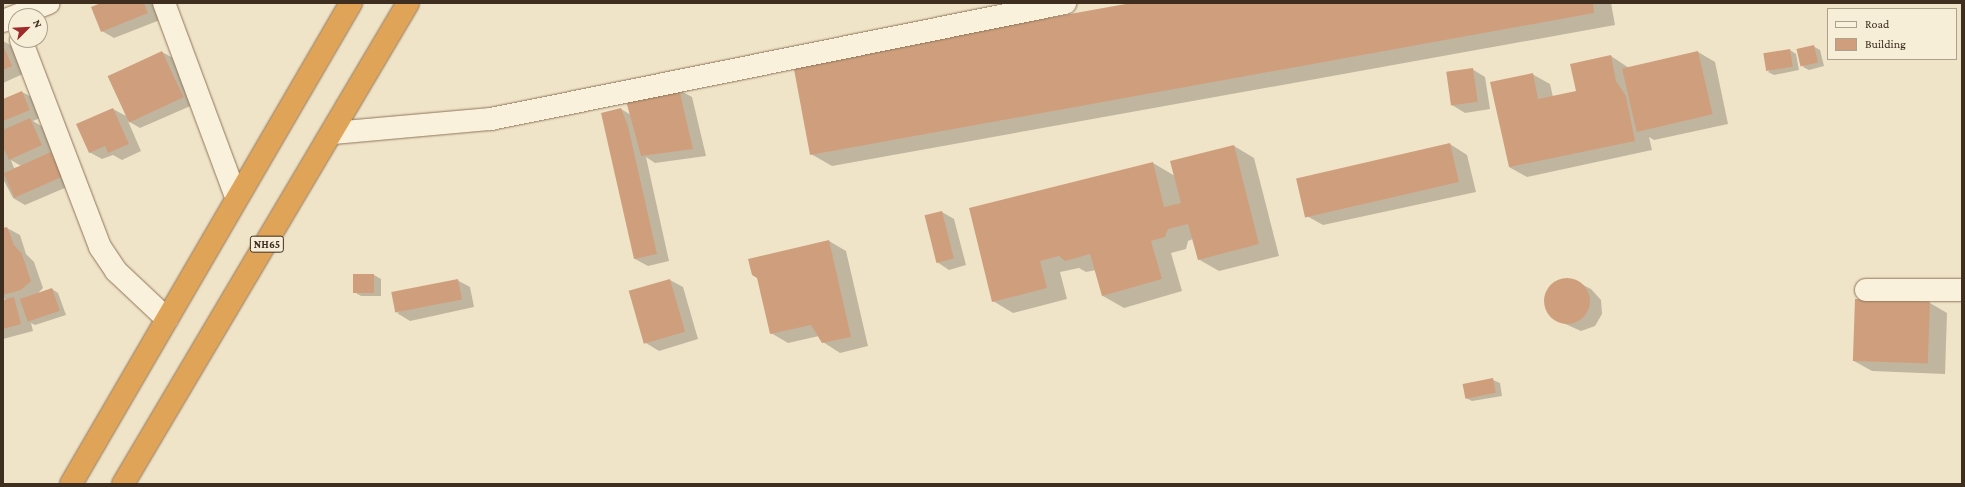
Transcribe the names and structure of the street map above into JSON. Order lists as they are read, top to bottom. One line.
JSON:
{"streets":{"highway":["NH65"]},"legend":["Road","Building"],"north":"top right"}
